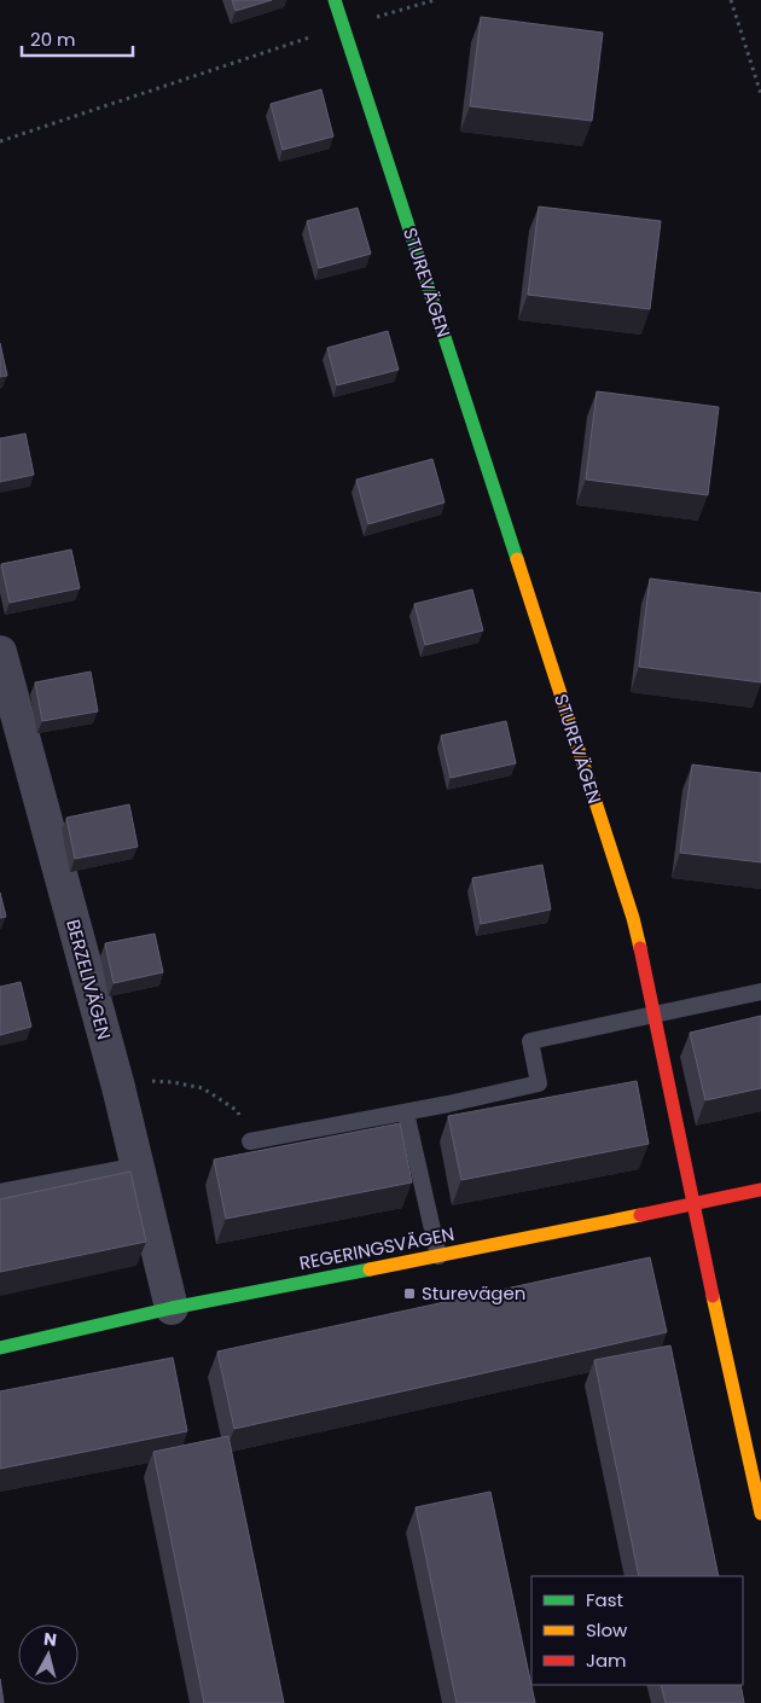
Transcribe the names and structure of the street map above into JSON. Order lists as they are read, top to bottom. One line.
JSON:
{"streets":{"street":["STUREVÄGEN","BERZELIVÄGEN","REGERINGSVÄGEN"]},"crossings":[["STUREVÄGEN","REGERINGSVÄGEN"],["BERZELIVÄGEN","REGERINGSVÄGEN"]],"places":{"transit":["Sturevägen"]},"legend":["Fast","Slow","Jam"],"scale_bar":"20 m","north":"top"}
